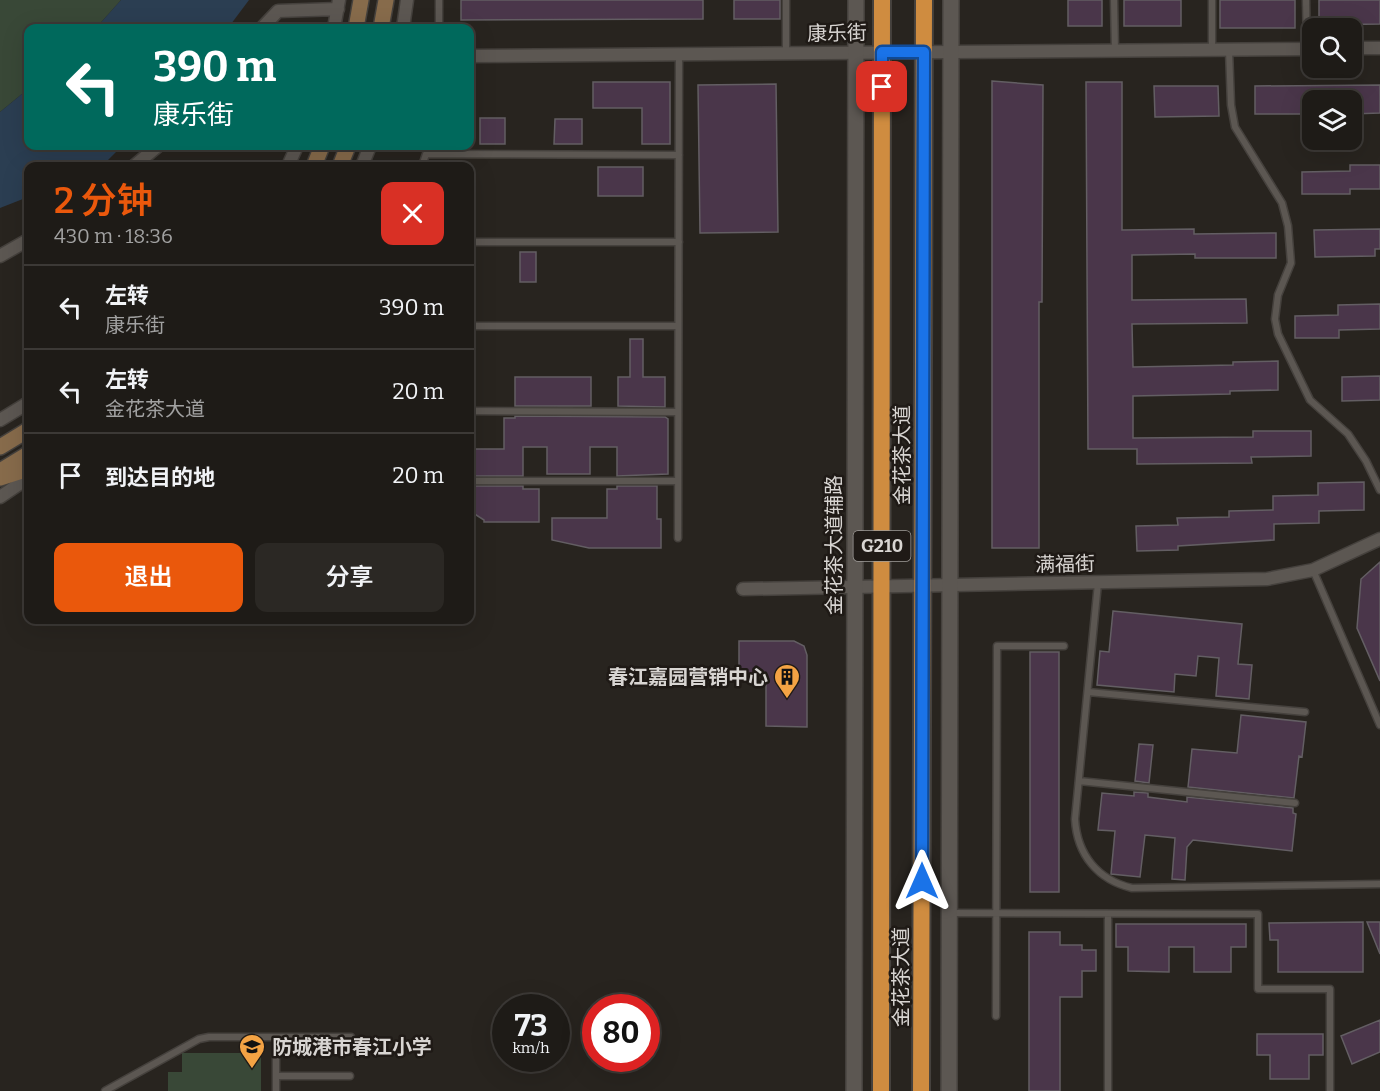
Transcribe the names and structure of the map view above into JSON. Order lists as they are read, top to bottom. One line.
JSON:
{"streets":{"highway":["金花茶大道","G210"],"street":["康乐街","金花茶大道辅路","满福街"]},"crossings":[["康乐街","金花茶大道"],["康乐街","金花茶大道辅路"],["金花茶大道","满福街"],["金花茶大道辅路","满福街"]],"places":{"building":["春江嘉园营销中心"],"school or university":["防城港市春江小学"]},"page":{"turn":["390 m","康乐街"],"heading":["2 分钟","430 m · 18:36"],"list":[{"name":"左转","note":"康乐街","value":"390 m"},{"name":"左转","note":"金花茶大道","value":"20 m"},{"name":"到达目的地","value":"20 m"}],"buttons":["退出","分享"],"speed":"73 km/h","limit":"80"}}
